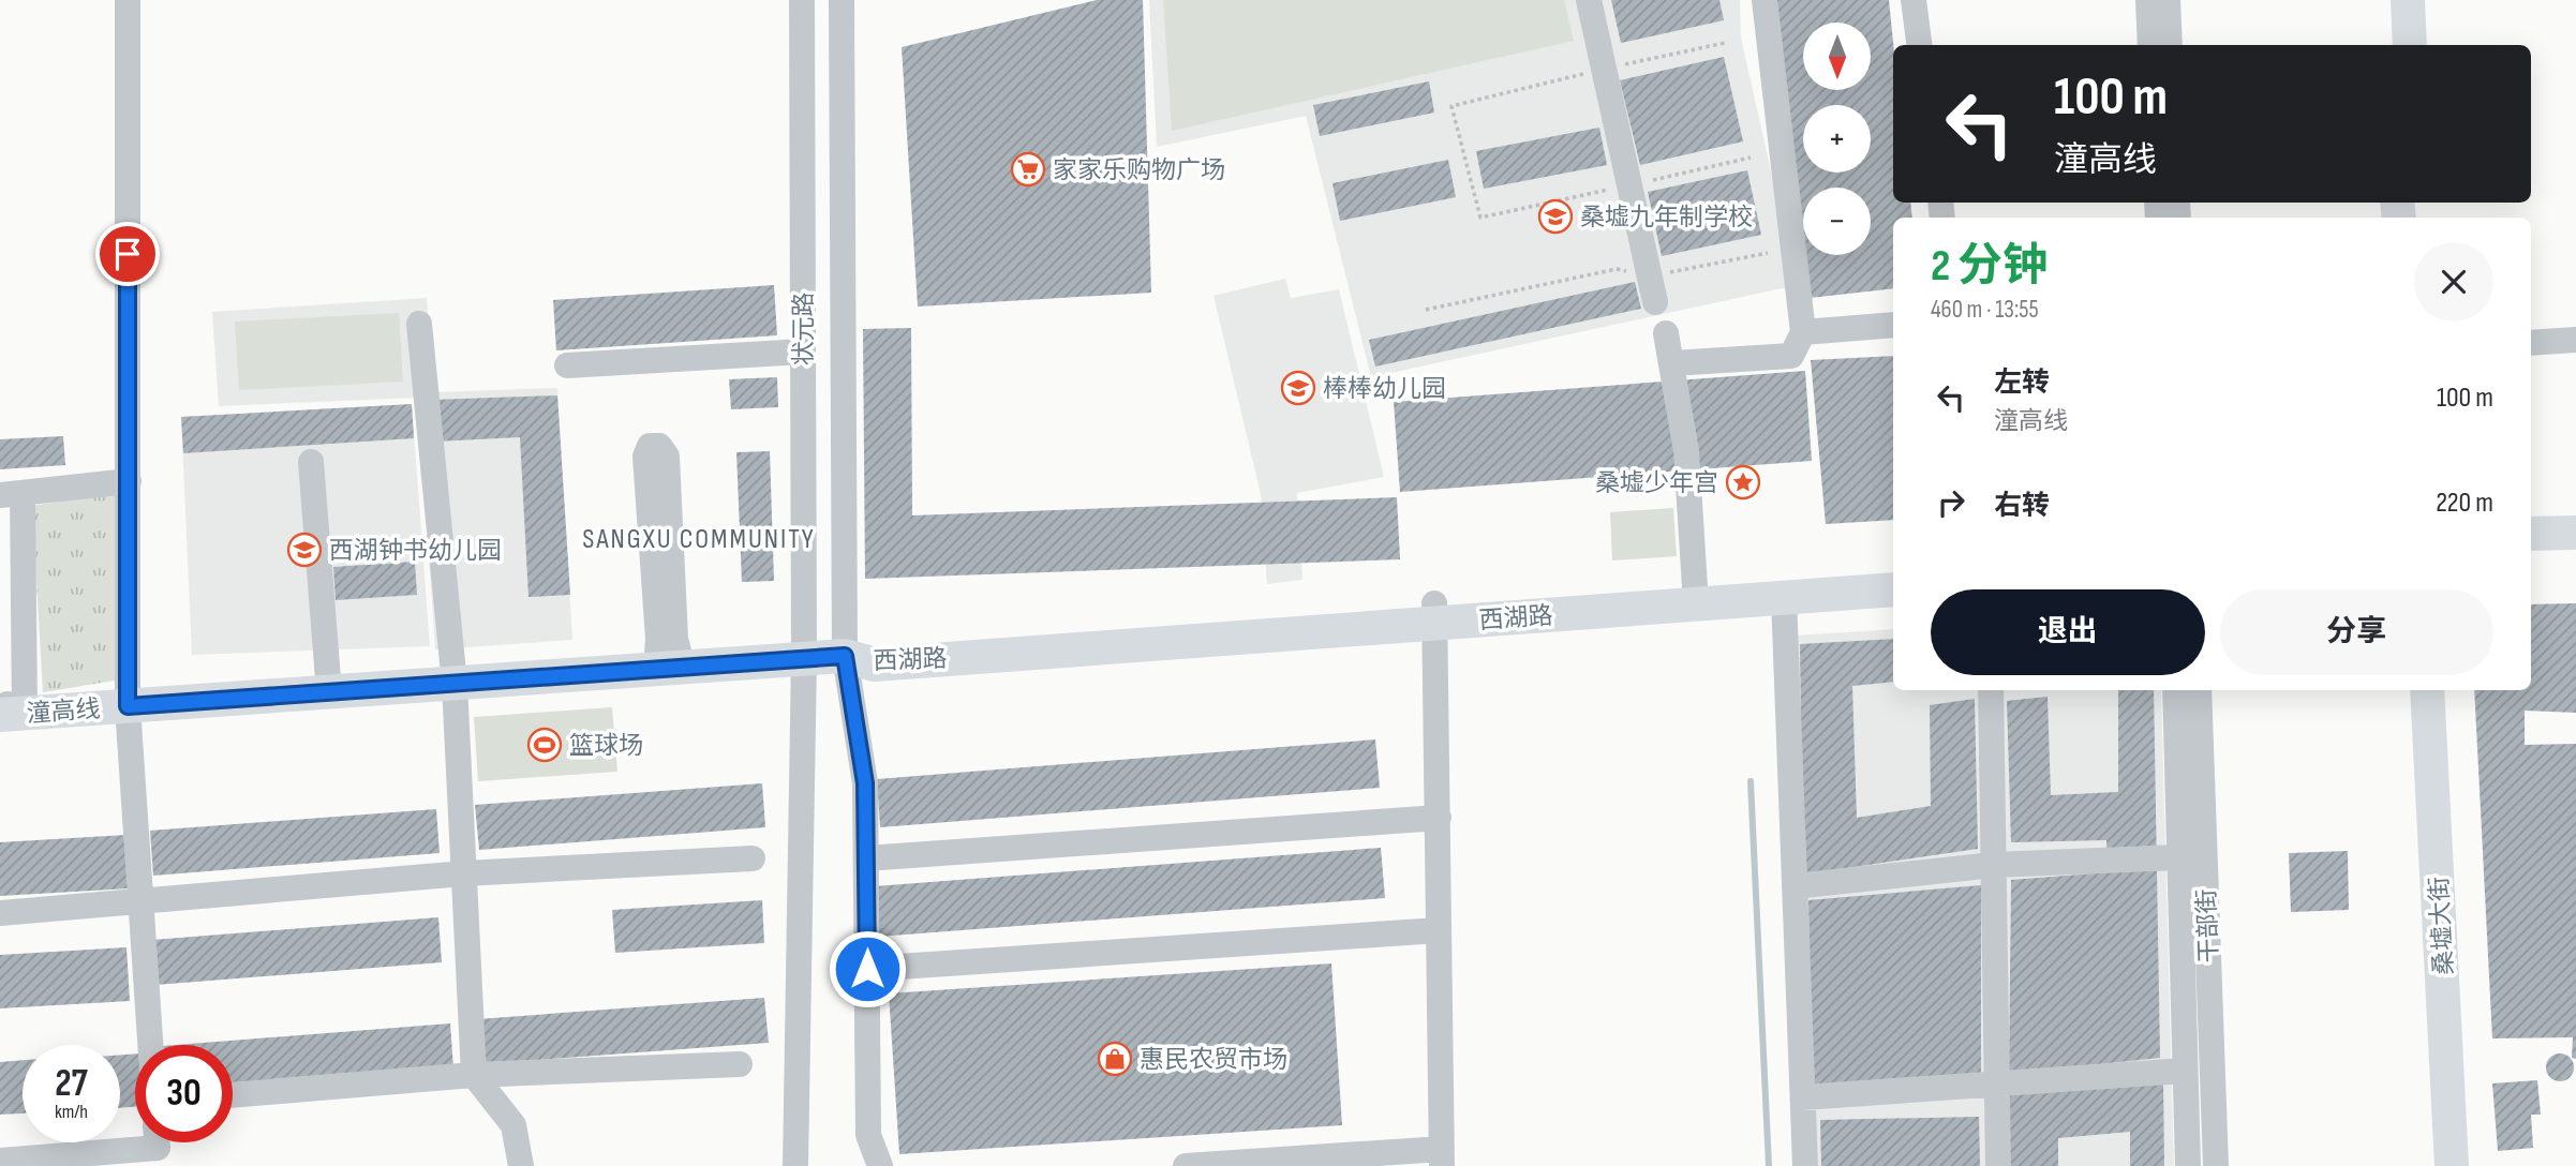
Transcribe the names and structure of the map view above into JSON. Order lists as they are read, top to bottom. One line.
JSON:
{"streets":{"main road":["西湖路","潼高线","桑墟大街"],"street":["状元路","干部街"]},"crossings":[["状元路","西湖路"],["状元路","潼高线"],["西湖路","潼高线"]],"districts":["SANGXU COMMUNITY"],"places":{"supermarket":["家家乐购物广场"],"school or university":["桑墟九年制学校","棒棒幼儿园","西湖钟书幼儿园"],"place":["桑墟少年宫"],"sports":["篮球场"],"shop":["惠民农贸市场"]},"north":"bottom","page":{"map_buttons":["+","−"],"turn":["100 m","潼高线"],"heading":["2 分钟","460 m · 13:55"],"list":[{"name":"左转","note":"潼高线","value":"100 m"},{"name":"右转","value":"220 m"}],"buttons":["退出","分享"],"speed":"27 km/h","limit":"30"}}
